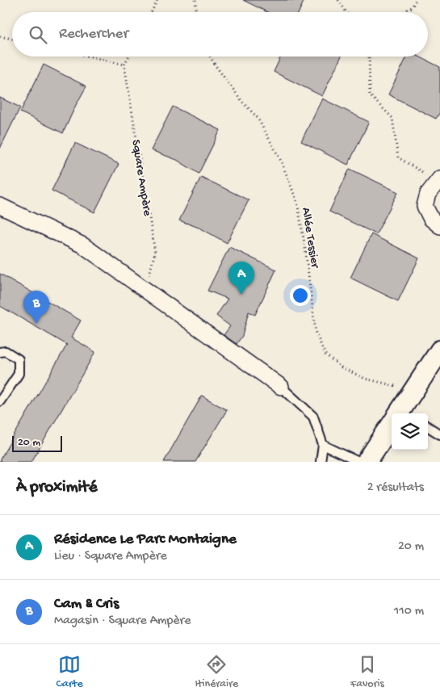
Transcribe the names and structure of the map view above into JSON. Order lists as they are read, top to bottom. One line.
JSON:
{"streets":{"path":["Square Ampère","Allée Tessier"]},"scale_bar":"20 m","page":{"search":"Rechercher","pins":["A","B"],"scale":"20 m","heading":["À proximité","2 résultats"],"list":[{"mark":"A","name":"Résidence Le Parc Montaigne","note":"Lieu · Square Ampère","value":"20 m"},{"mark":"B","name":"Cam & Cris","note":"Magasin · Square Ampère","value":"110 m"}],"nav":["Carte","Itinéraire","Favoris"]}}
